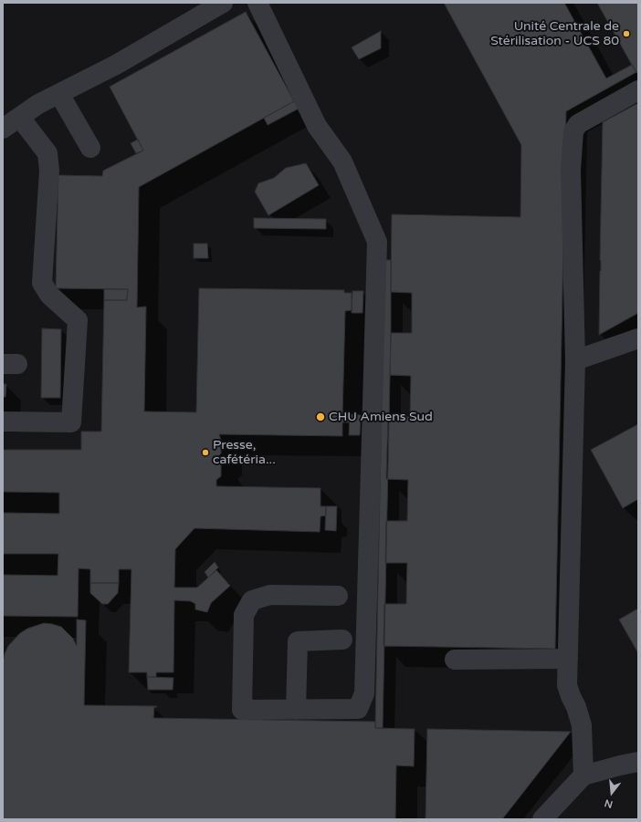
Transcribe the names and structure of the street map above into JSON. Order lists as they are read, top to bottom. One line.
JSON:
{"places":["Unité Centrale de Stérilisation - UCS 80","CHU Amiens Sud","Presse, cafétéria..."],"north":"bottom"}
